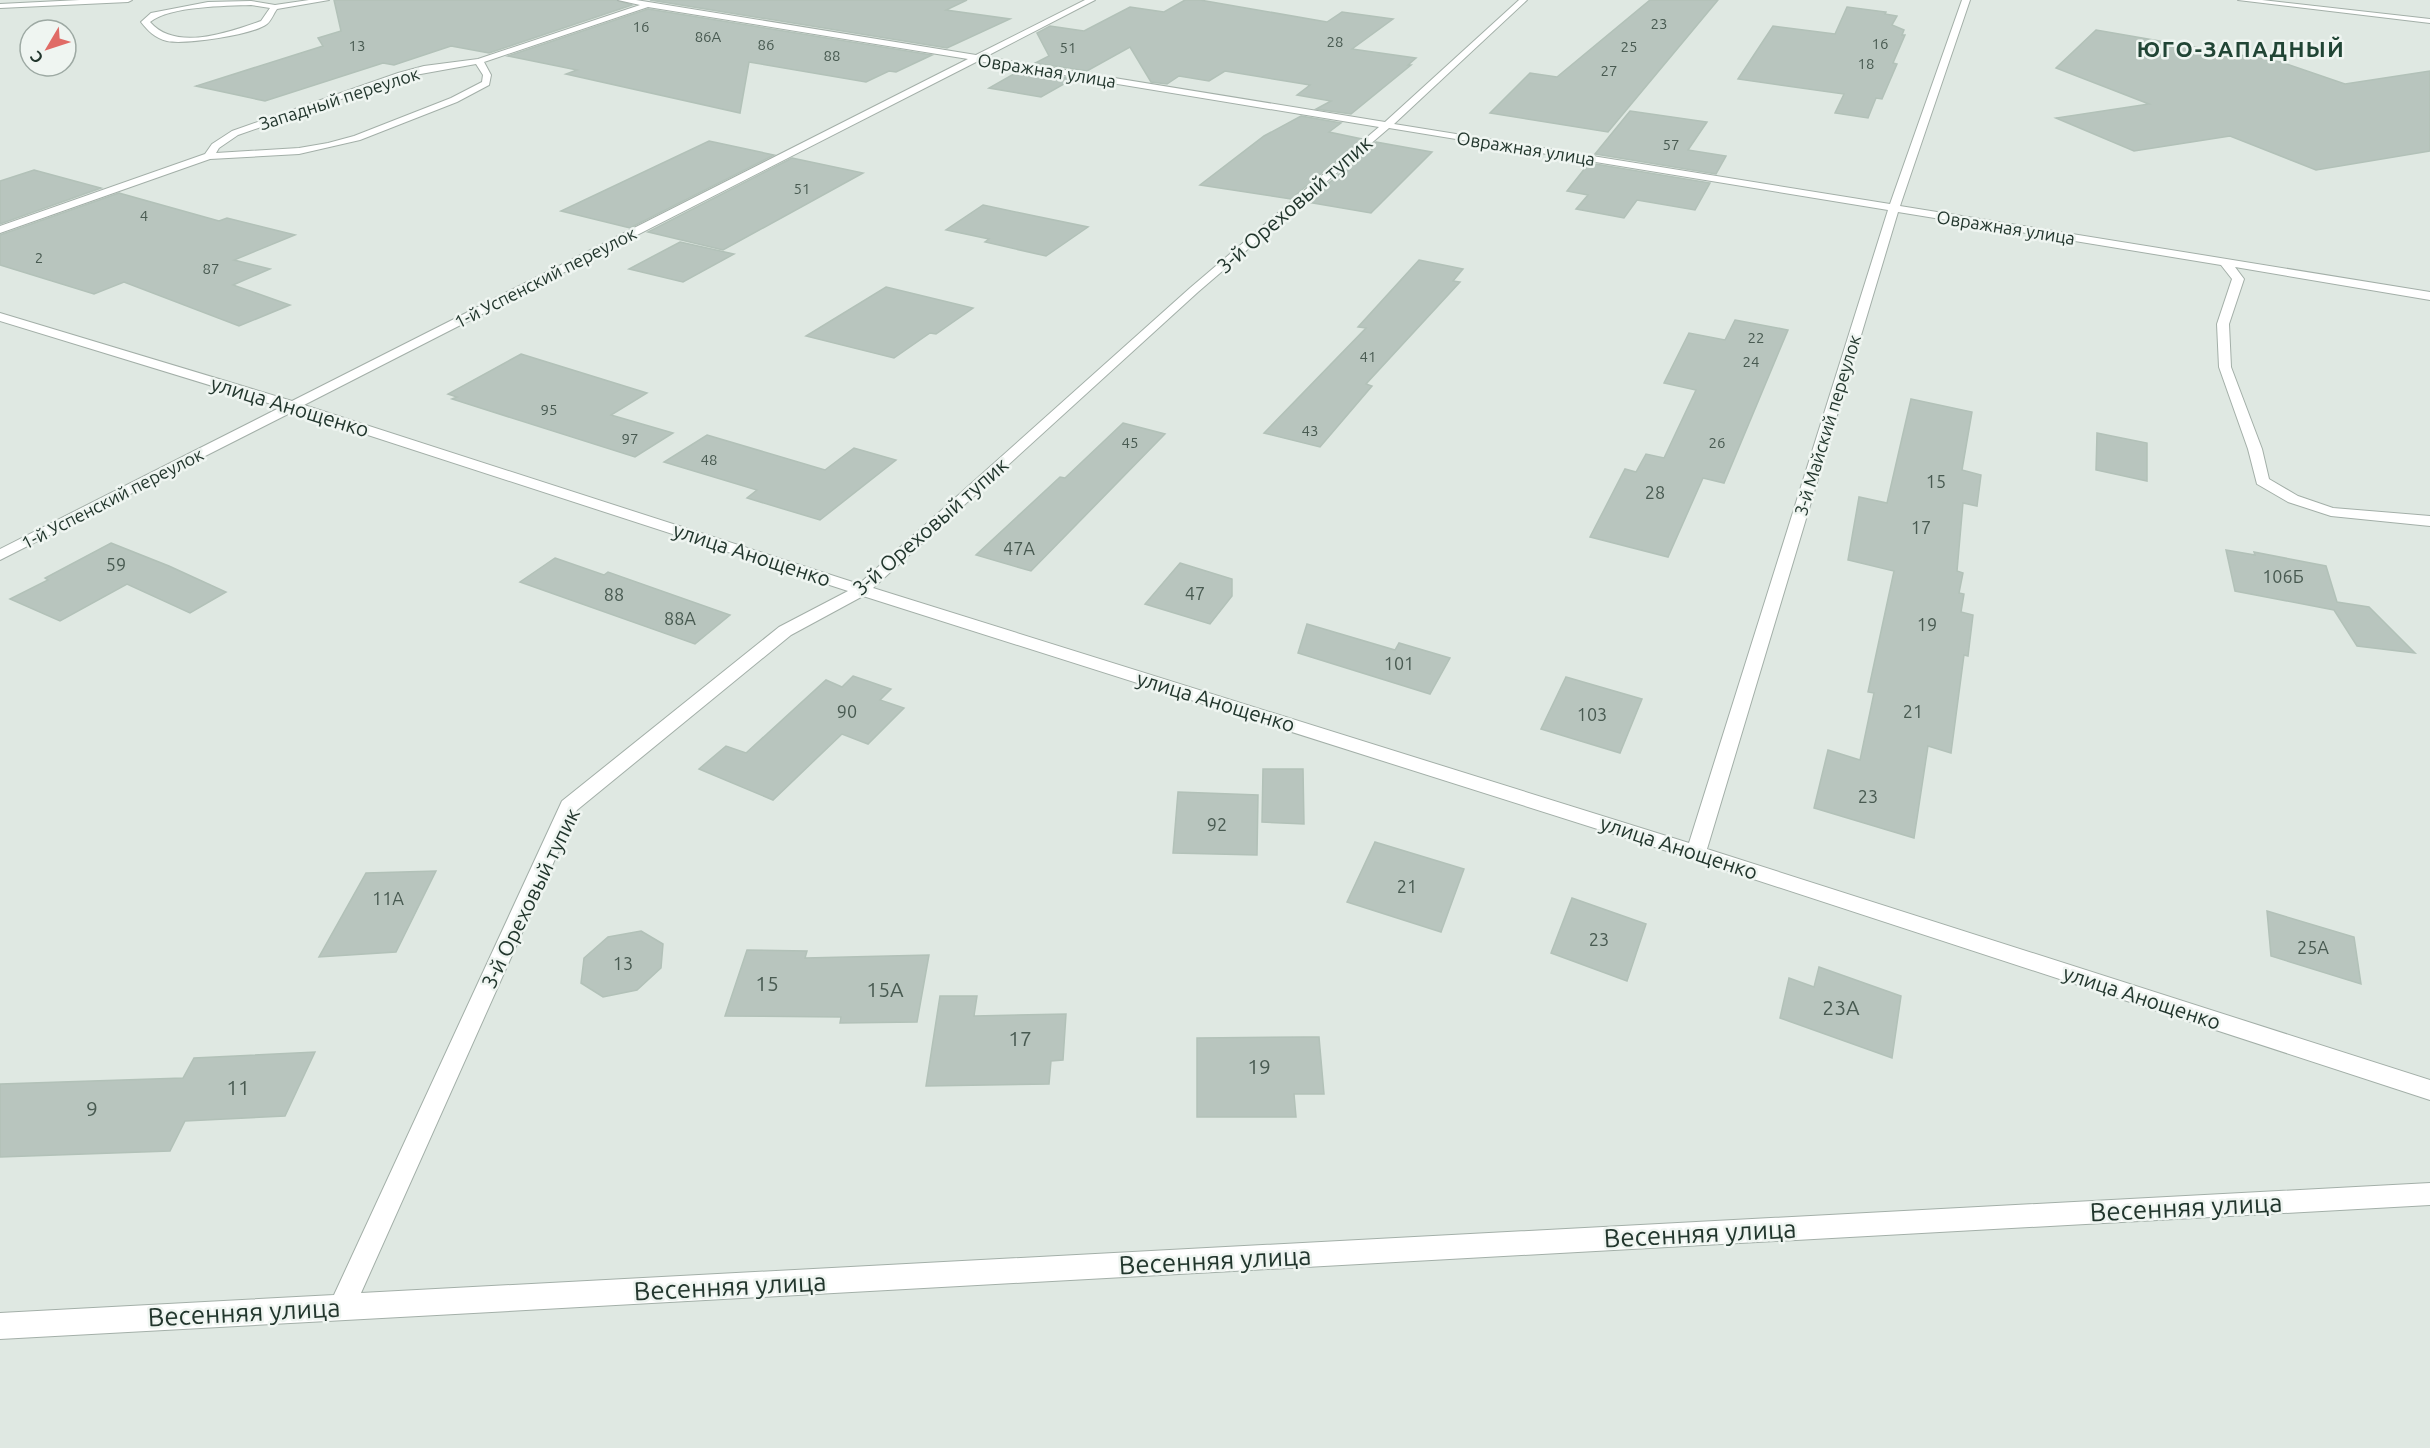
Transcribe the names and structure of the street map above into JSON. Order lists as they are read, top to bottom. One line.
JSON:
{"streets":{"street":["Овражная улица","Западный переулок","3-й Ореховый тупик","1-й Успенский переулок","улица Анощенко","3-й Майский переулок","Весенняя улица"]},"crossings":[["Овражная улица","Западный переулок"],["Овражная улица","3-й Ореховый тупик"],["Овражная улица","1-й Успенский переулок"],["Овражная улица","3-й Майский переулок"],["3-й Ореховый тупик","улица Анощенко"],["3-й Ореховый тупик","Весенняя улица"],["1-й Успенский переулок","улица Анощенко"],["улица Анощенко","3-й Майский переулок"]],"districts":["ЮГО-ЗАПАДНЫЙ"],"house_numbers":["23","16","86А","28","16","86","13","25","51","88","18","27","57","51","4","2","87","22","41","24","95","43","97","45","26","48","15","28","17","47А","59","106Б","47","88","88А","19","101","90","21","103","23","92","21","11А","23","25А","13","15","15А","23А","17","19","11","9"],"north":"bottom left"}
